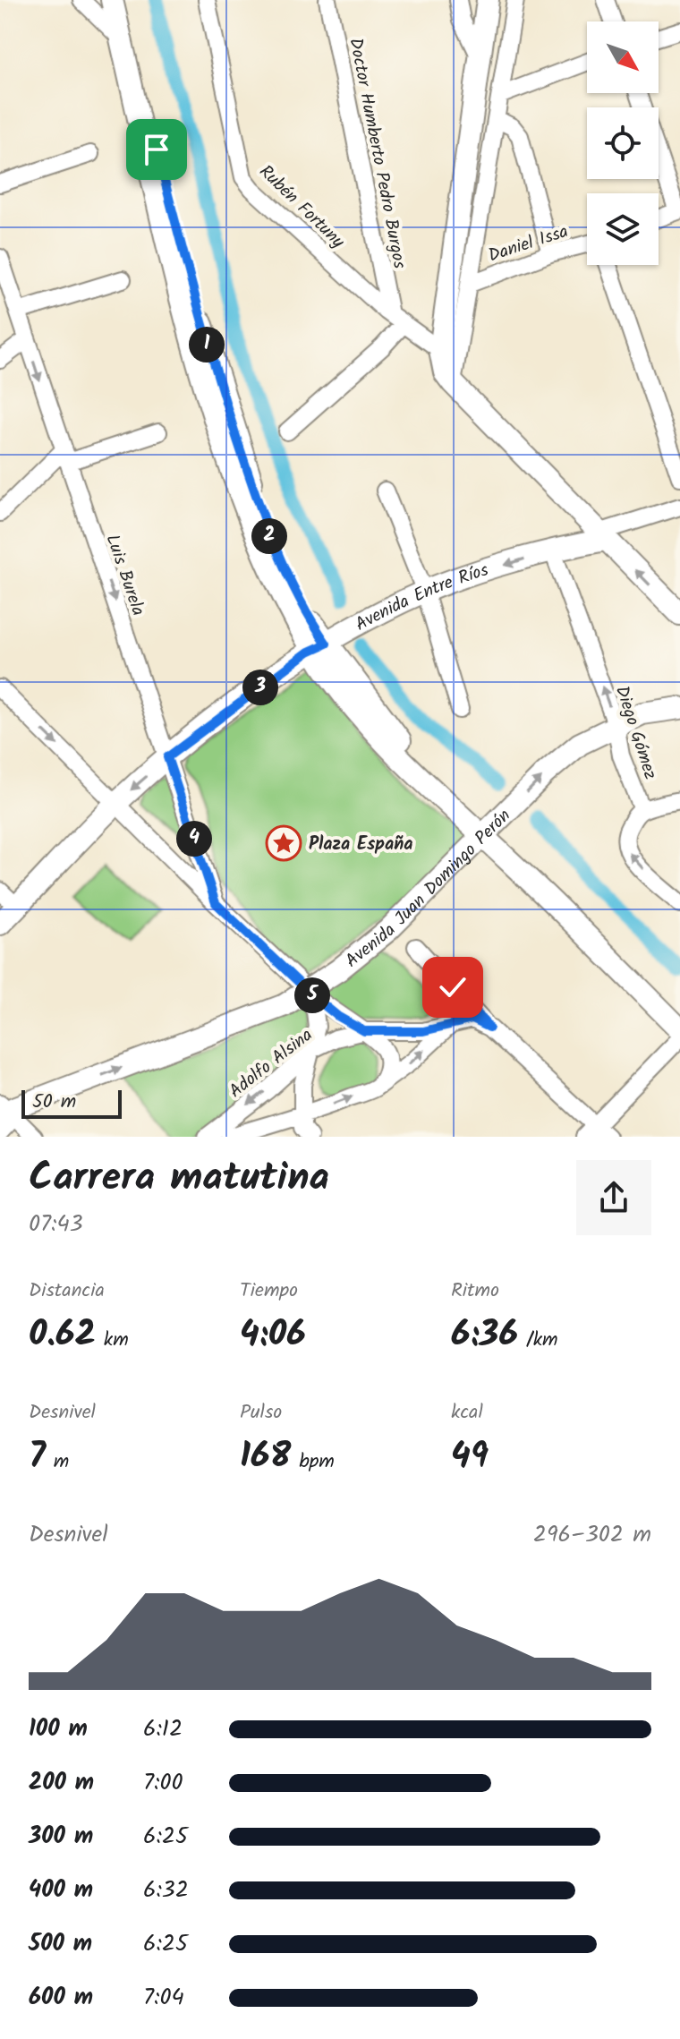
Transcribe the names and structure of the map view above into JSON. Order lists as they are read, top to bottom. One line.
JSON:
{"streets":{"main road":["Avenida Entre Ríos","Avenida Juan Domingo Perón"],"street":["Doctor Humberto Pedro Burgos","Rubén Fortuny","Daniel Issa","Luis Burela","Diego Gómez","Adolfo Alsina"]},"crossings":[["Doctor Humberto Pedro Burgos","Rubén Fortuny"],["Luis Burela","Avenida Entre Ríos"],["Avenida Entre Ríos","Diego Gómez"],["Diego Gómez","Avenida Juan Domingo Perón"]],"one_way":["Luis Burela","Avenida Juan Domingo Perón"],"places":{"place":["Plaza España"]},"scale_bar":"50 m","north":"bottom right","page":{"pins":["1","2","3","4","5"],"scale":"50 m","heading":["Carrera matutina","07:43"],"stats":[["Distancia","0.62 km"],["Tiempo","4:06"],["Ritmo","6:36 /km"],["Desnivel","7 m"],["Pulso","168 bpm"],["kcal","49"]],"chart":["Desnivel","296–302 m"],"list":[{"name":"100 m","note":"6:12"},{"name":"200 m","note":"7:00"},{"name":"300 m","note":"6:25"},{"name":"400 m","note":"6:32"},{"name":"500 m","note":"6:25"},{"name":"600 m","note":"7:04"}]}}
